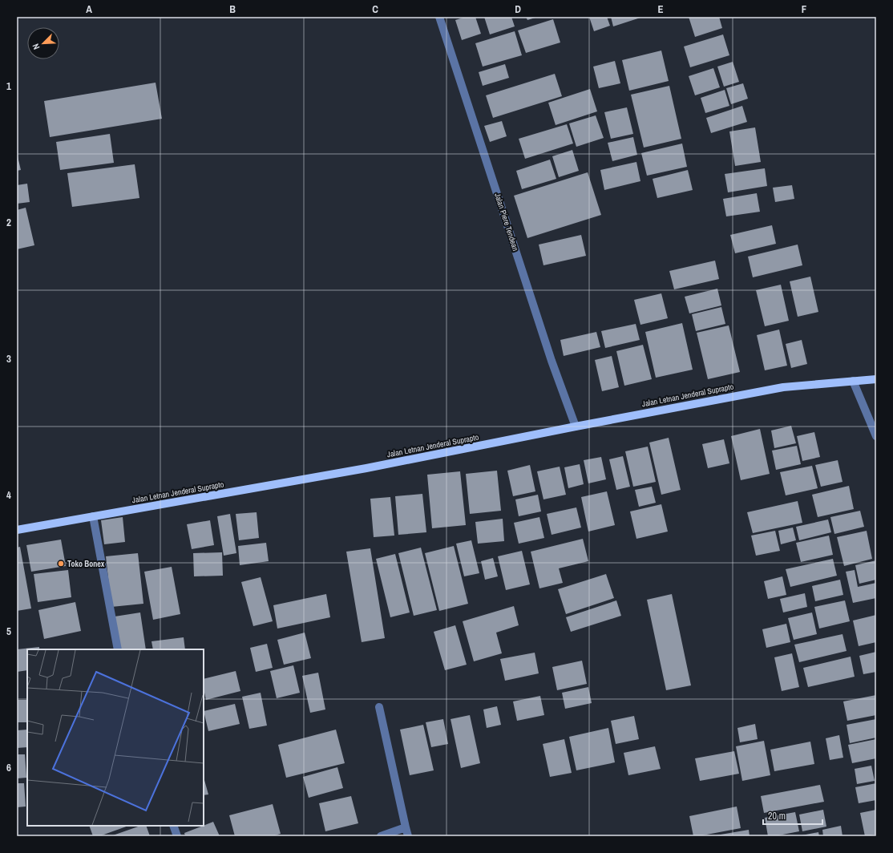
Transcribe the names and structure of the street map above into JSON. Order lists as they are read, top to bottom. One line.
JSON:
{"streets":{"main road":["Jalan Letnan Jenderal Suprapto"],"street":["Jalan Piere Tendean"]},"crossings":[["Jalan Piere Tendean","Jalan Letnan Jenderal Suprapto"]],"places":["Toko Bonex"],"scale_bar":"20 m","north":"bottom left","grid":{"columns":["A","B","C","D","E","F"],"rows":["1","2","3","4","5","6"]}}
